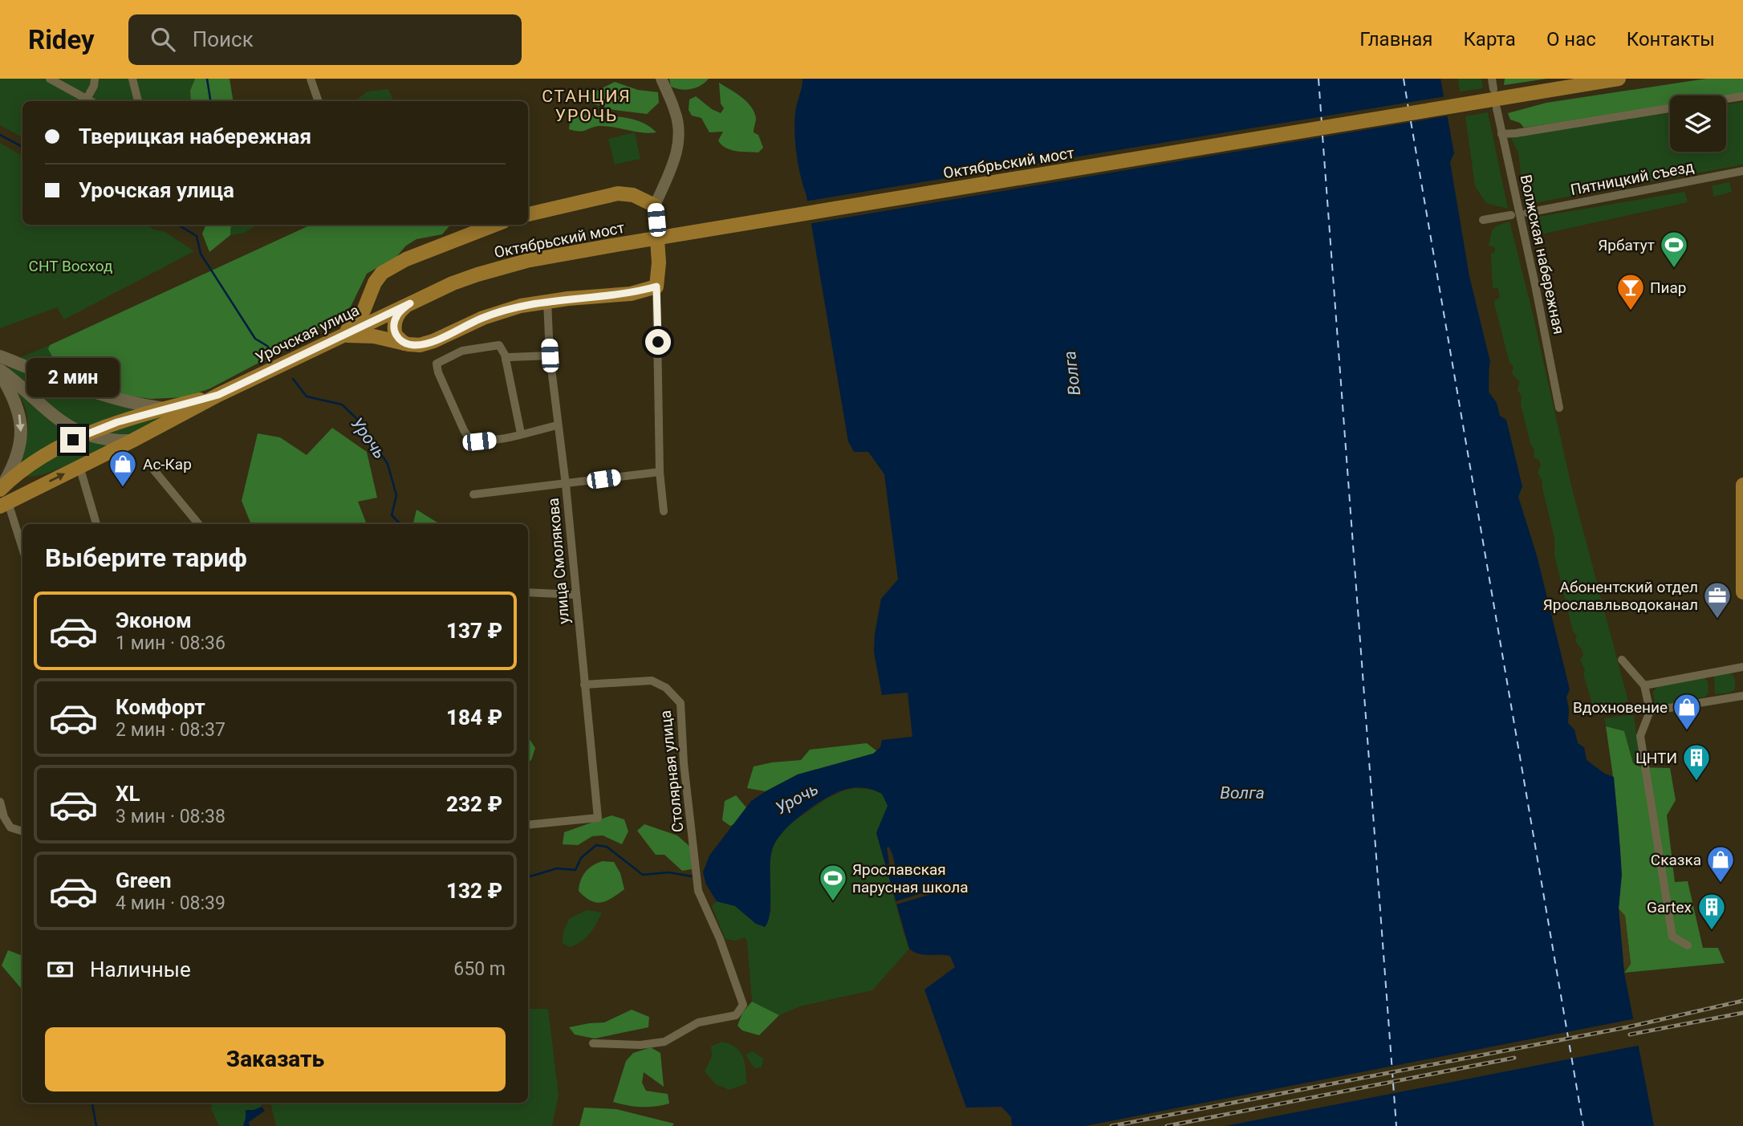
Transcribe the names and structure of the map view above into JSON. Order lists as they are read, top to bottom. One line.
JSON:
{"streets":{"main road":["Октябрьский мост","Урочская улица"],"street":["Пятницкий съезд","Волжская набережная","улица Смолякова","Столярная улица"]},"crossings":[["Октябрьский мост","Урочская улица"],["улица Смолякова","Столярная улица"]],"districts":["СТАНЦИЯ УРОЧЬ"],"water":["Волга","Урочь"],"parks":["СНТ Восход"],"places":{"sports":["Ярбатут","Ярославская парусная школа"],"bar":["Пиар"],"shop":["Ас-Кар","Вдохновение","Сказка"],"office":["Абонентский отдел Ярославльводоканал"],"building":["ЦНТИ","Gartex"]},"page":{"header":"Ridey","search":"Поиск","nav":["Главная","Карта","О нас","Контакты"],"banner":["Тверицкая набережная","Урочская улица"],"bubble":"2 мин","heading":"Выберите тариф","list":[{"name":"Эконом","note":"1 мин · 08:36","value":"137 ₽"},{"name":"Комфорт","note":"2 мин · 08:37","value":"184 ₽"},{"name":"XL","note":"3 мин · 08:38","value":"232 ₽"},{"name":"Green","note":"4 мин · 08:39","value":"132 ₽"}],"pay":["Наличные","650 m"],"buttons":"Заказать"}}
